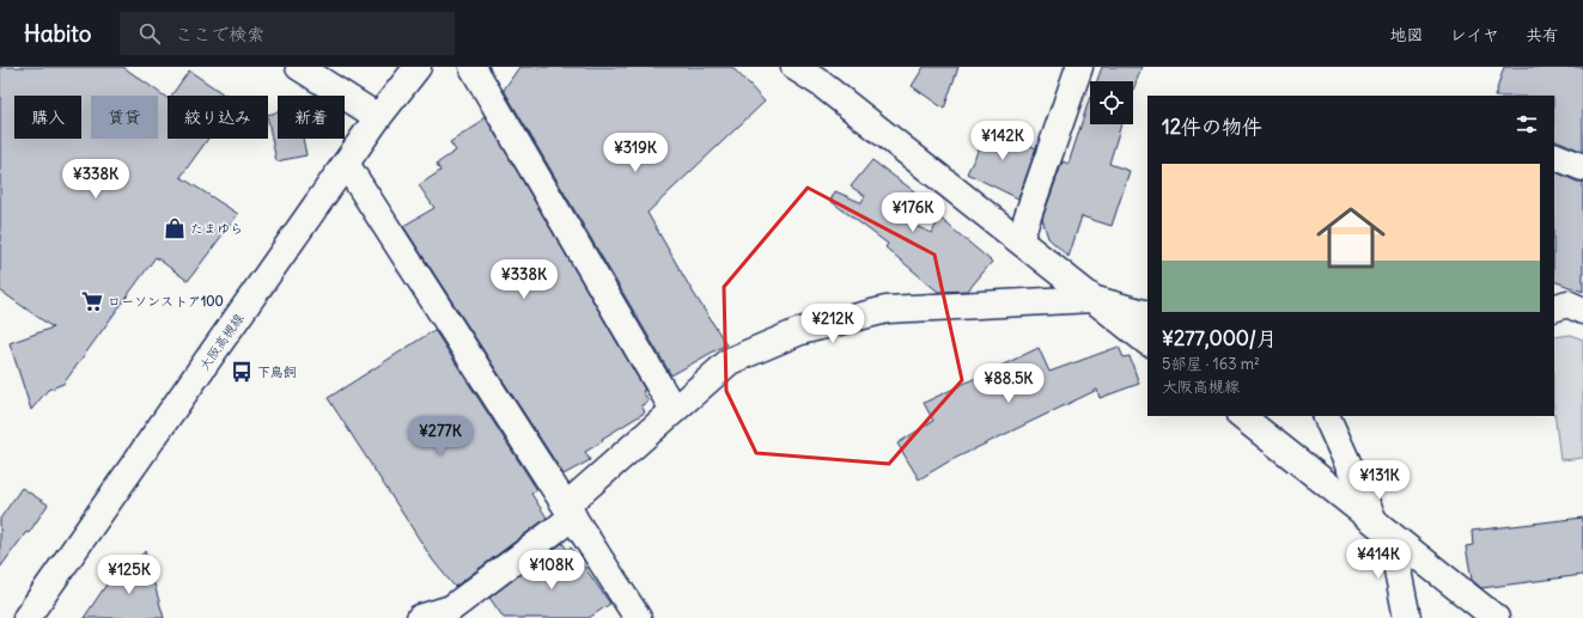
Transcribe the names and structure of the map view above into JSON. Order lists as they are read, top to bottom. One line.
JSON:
{"streets":{"street":["大阪高槻線"]},"places":{"shop":["たまゆら"],"supermarket":["ローソンストア100"],"bus stop":["下鳥飼"]},"page":{"header":"Habito","search":"ここで検索","nav":["地図","レイヤ","共有"],"chip":["購入","賃貸","絞り込み","新着"],"heading":"12件の物件","price":["¥142K","¥319K","¥338K","¥176K","¥338K","¥212K","¥88.5K","¥277K","¥131K","¥414K","¥108K","¥125K"],"list":[{"name":"¥277,000/月","note":"5部屋 · 163 m² · 大阪高槻線"}]}}
